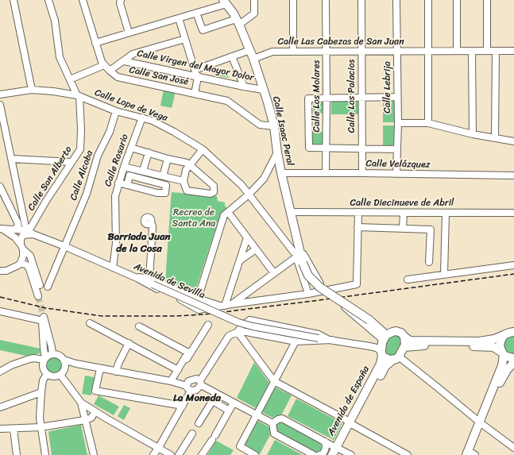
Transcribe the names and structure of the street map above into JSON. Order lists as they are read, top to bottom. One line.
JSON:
{"streets":{"main road":["Calle Isaac Peral","Avenida de España"],"street":["Calle Las Cabezas de San Juan","Calle Virgen del Mayor Dolor","Calle San José","Calle Lebrija","Calle Los Molares","Calle Los Palacios","Calle Lope de Vega","Calle Rosario","Calle Velázquez","Calle Alcoba","Calle San Alberto","Calle Diecinueve de Abril","Avenida de Sevilla"]},"crossings":[["Calle Las Cabezas de San Juan","Calle Lebrija"],["Calle Las Cabezas de San Juan","Calle Los Molares"],["Calle Las Cabezas de San Juan","Calle Los Palacios"],["Calle Las Cabezas de San Juan","Calle Isaac Peral"],["Calle Virgen del Mayor Dolor","Calle Isaac Peral"],["Calle San José","Calle Isaac Peral"],["Calle Lebrija","Calle Velázquez"],["Calle Los Molares","Calle Velázquez"],["Calle Los Palacios","Calle Velázquez"],["Calle Lope de Vega","Calle Isaac Peral"],["Calle Lope de Vega","Calle Rosario"],["Calle Lope de Vega","Calle Alcoba"],["Calle Lope de Vega","Calle San Alberto"],["Calle Isaac Peral","Calle Velázquez"],["Calle Isaac Peral","Calle Diecinueve de Abril"],["Calle Isaac Peral","Avenida de Sevilla"],["Calle Isaac Peral","Avenida de España"],["Calle Rosario","Avenida de Sevilla"],["Calle Alcoba","Avenida de Sevilla"],["Calle San Alberto","Avenida de Sevilla"],["Avenida de Sevilla","Avenida de España"]],"districts":["Barriada Juan de la Cosa","La Moneda"],"parks":["Recreo de Santa Ana"]}
